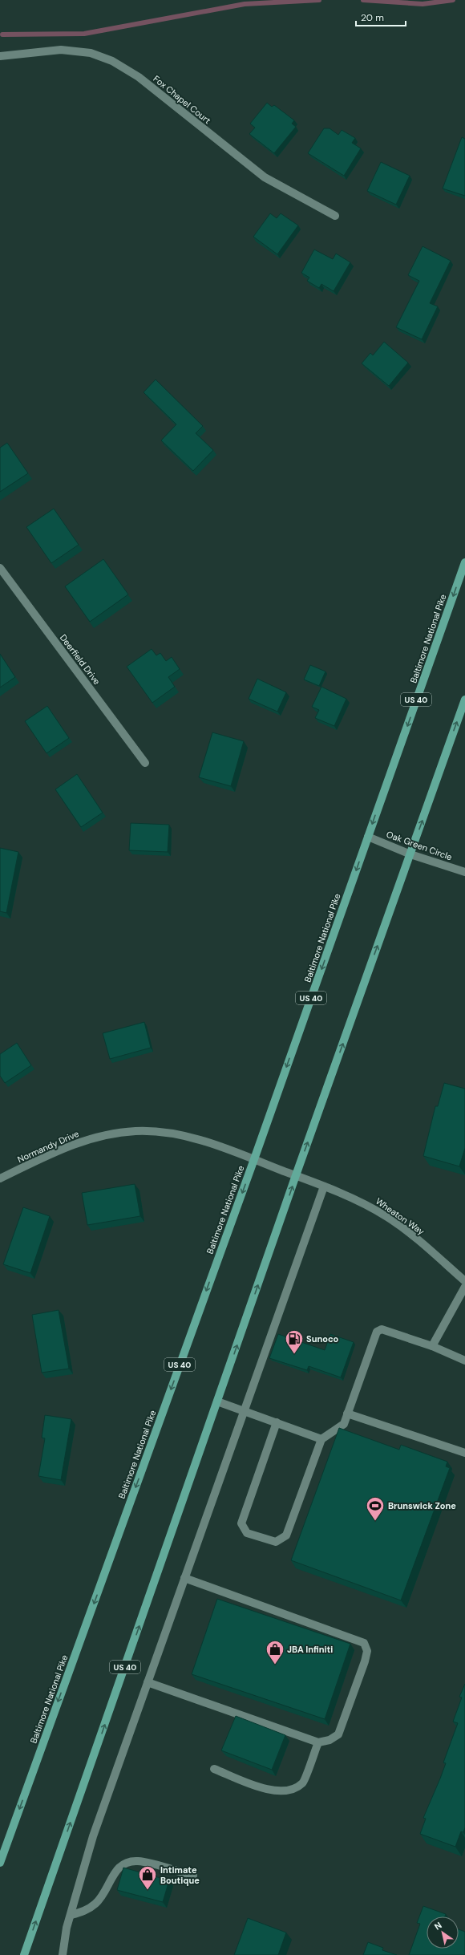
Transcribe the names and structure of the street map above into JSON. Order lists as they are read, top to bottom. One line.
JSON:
{"streets":{"main road":["Baltimore National Pike","US 40"],"street":["Fox Chapel Court","Deerfield Drive","Oak Green Circle","Normandy Drive","Wheaton Way"]},"crossings":[["Baltimore National Pike","Oak Green Circle"],["Baltimore National Pike","Normandy Drive"],["US 40","Oak Green Circle"],["US 40","Normandy Drive"],["US 40","Wheaton Way"],["Normandy Drive","Wheaton Way"]],"places":{"fuel station":["Sunoco"],"sports":["Brunswick Zone"],"shop":["JBA Infiniti","Intimate Boutique"]},"scale_bar":"20 m","north":"top left"}
